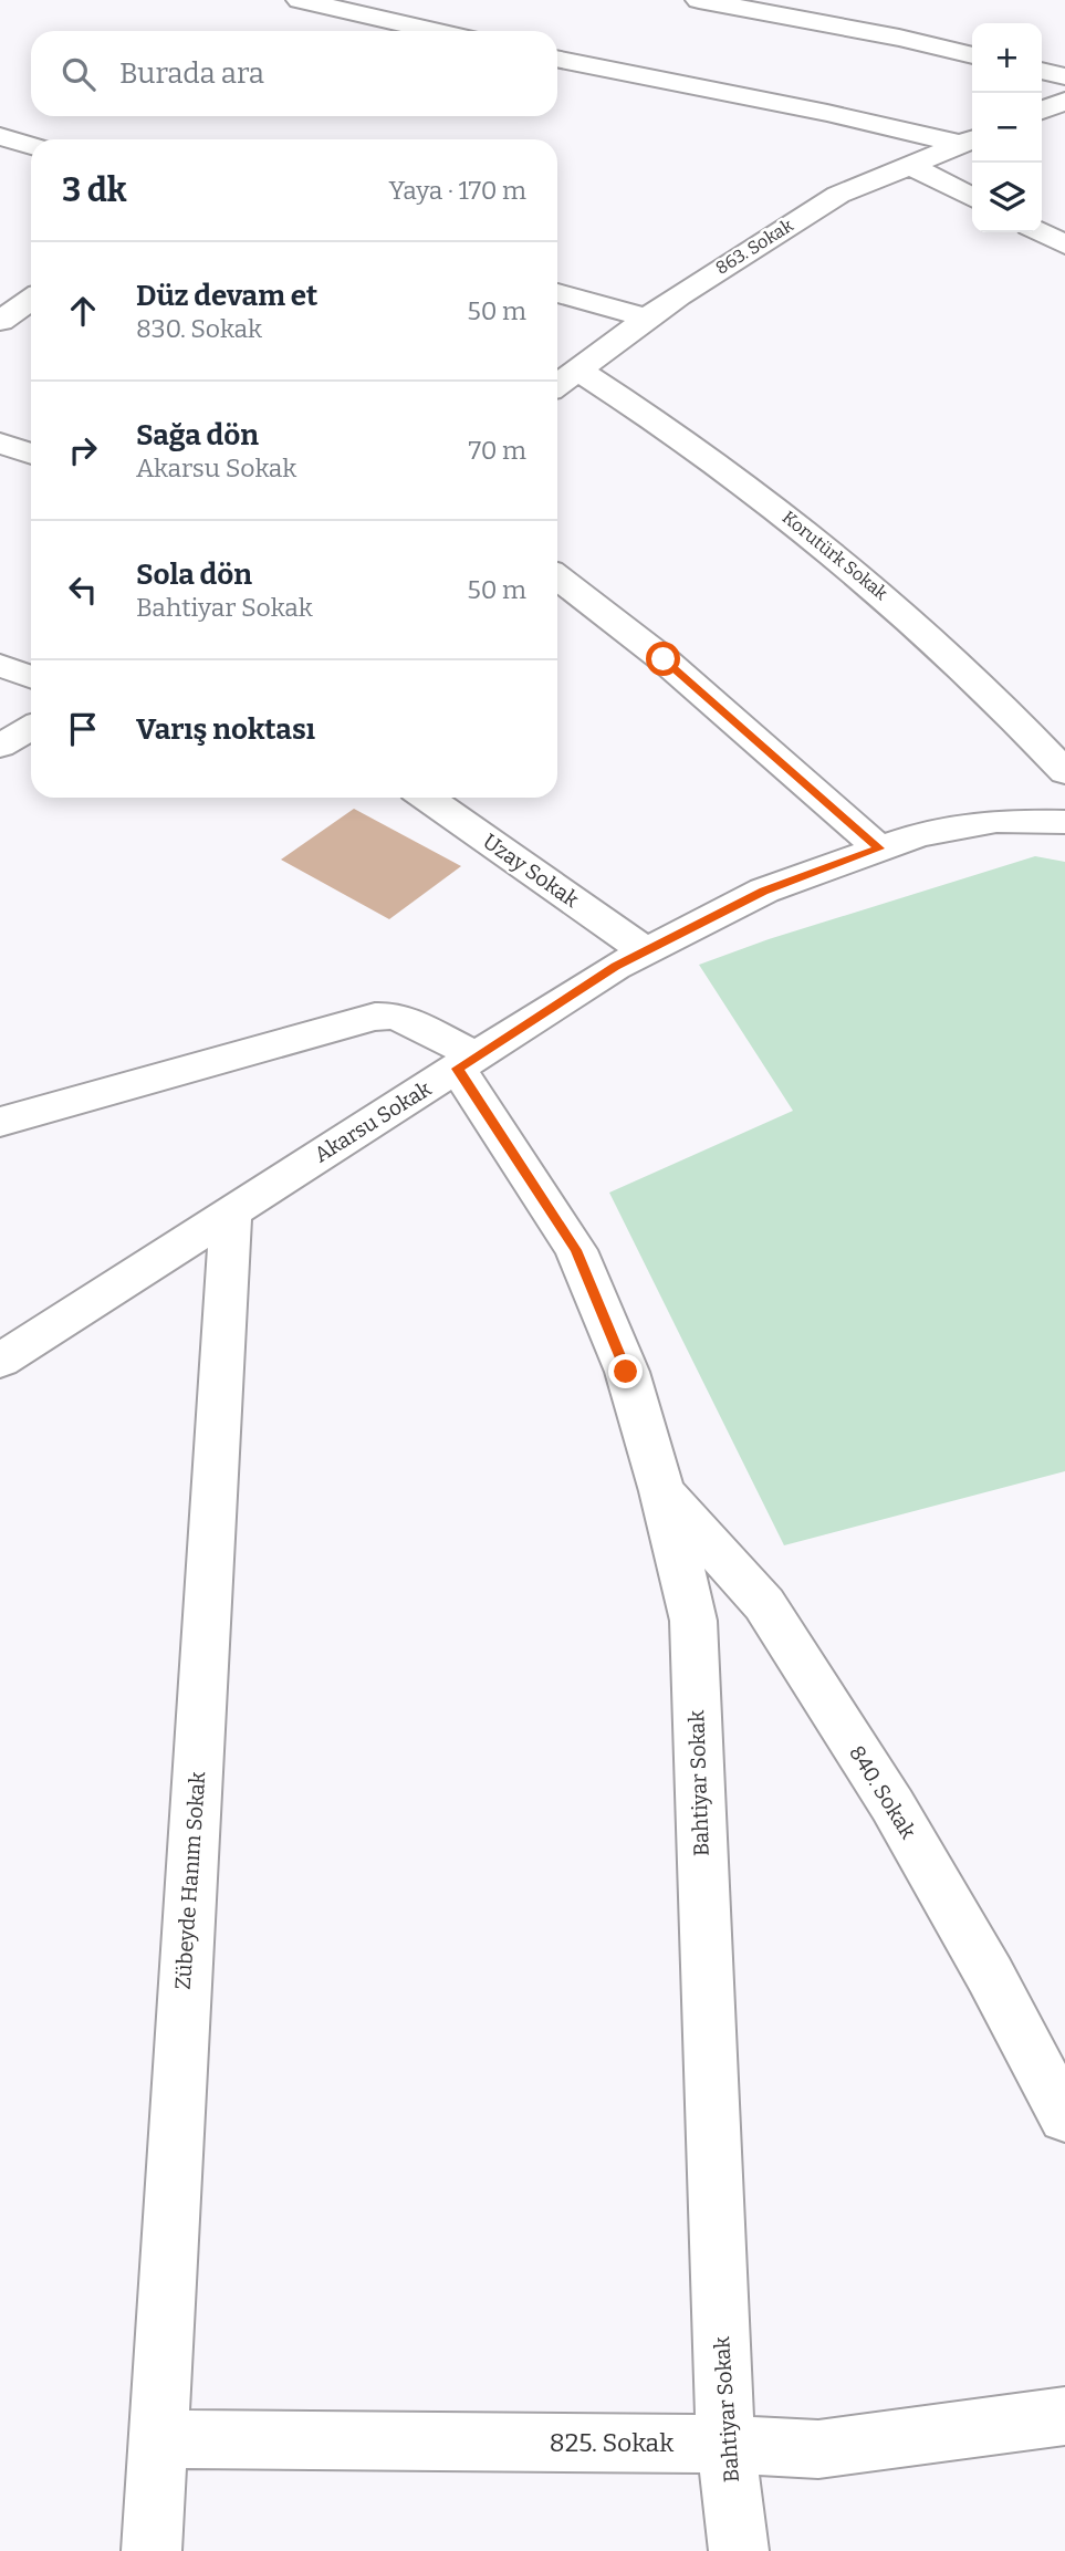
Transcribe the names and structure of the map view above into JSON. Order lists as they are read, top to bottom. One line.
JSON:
{"streets":{"street":["863. Sokak","Korutürk Sokak","Uzay Sokak","Akarsu Sokak","Bahtiyar Sokak","840. Sokak","Zübeyde Hanım Sokak","825. Sokak"]},"crossings":[["863. Sokak","Korutürk Sokak"],["Uzay Sokak","Akarsu Sokak"],["Akarsu Sokak","Bahtiyar Sokak"],["Akarsu Sokak","Zübeyde Hanım Sokak"],["Bahtiyar Sokak","840. Sokak"],["Bahtiyar Sokak","825. Sokak"],["Zübeyde Hanım Sokak","825. Sokak"]],"page":{"map_buttons":["+","−"],"search":"Burada ara","heading":["3 dk","Yaya · 170 m"],"list":[["Düz devam et","830. Sokak","50 m"],["Sağa dön","Akarsu Sokak","70 m"],["Sola dön","Bahtiyar Sokak","50 m"],"Varış noktası"]}}
